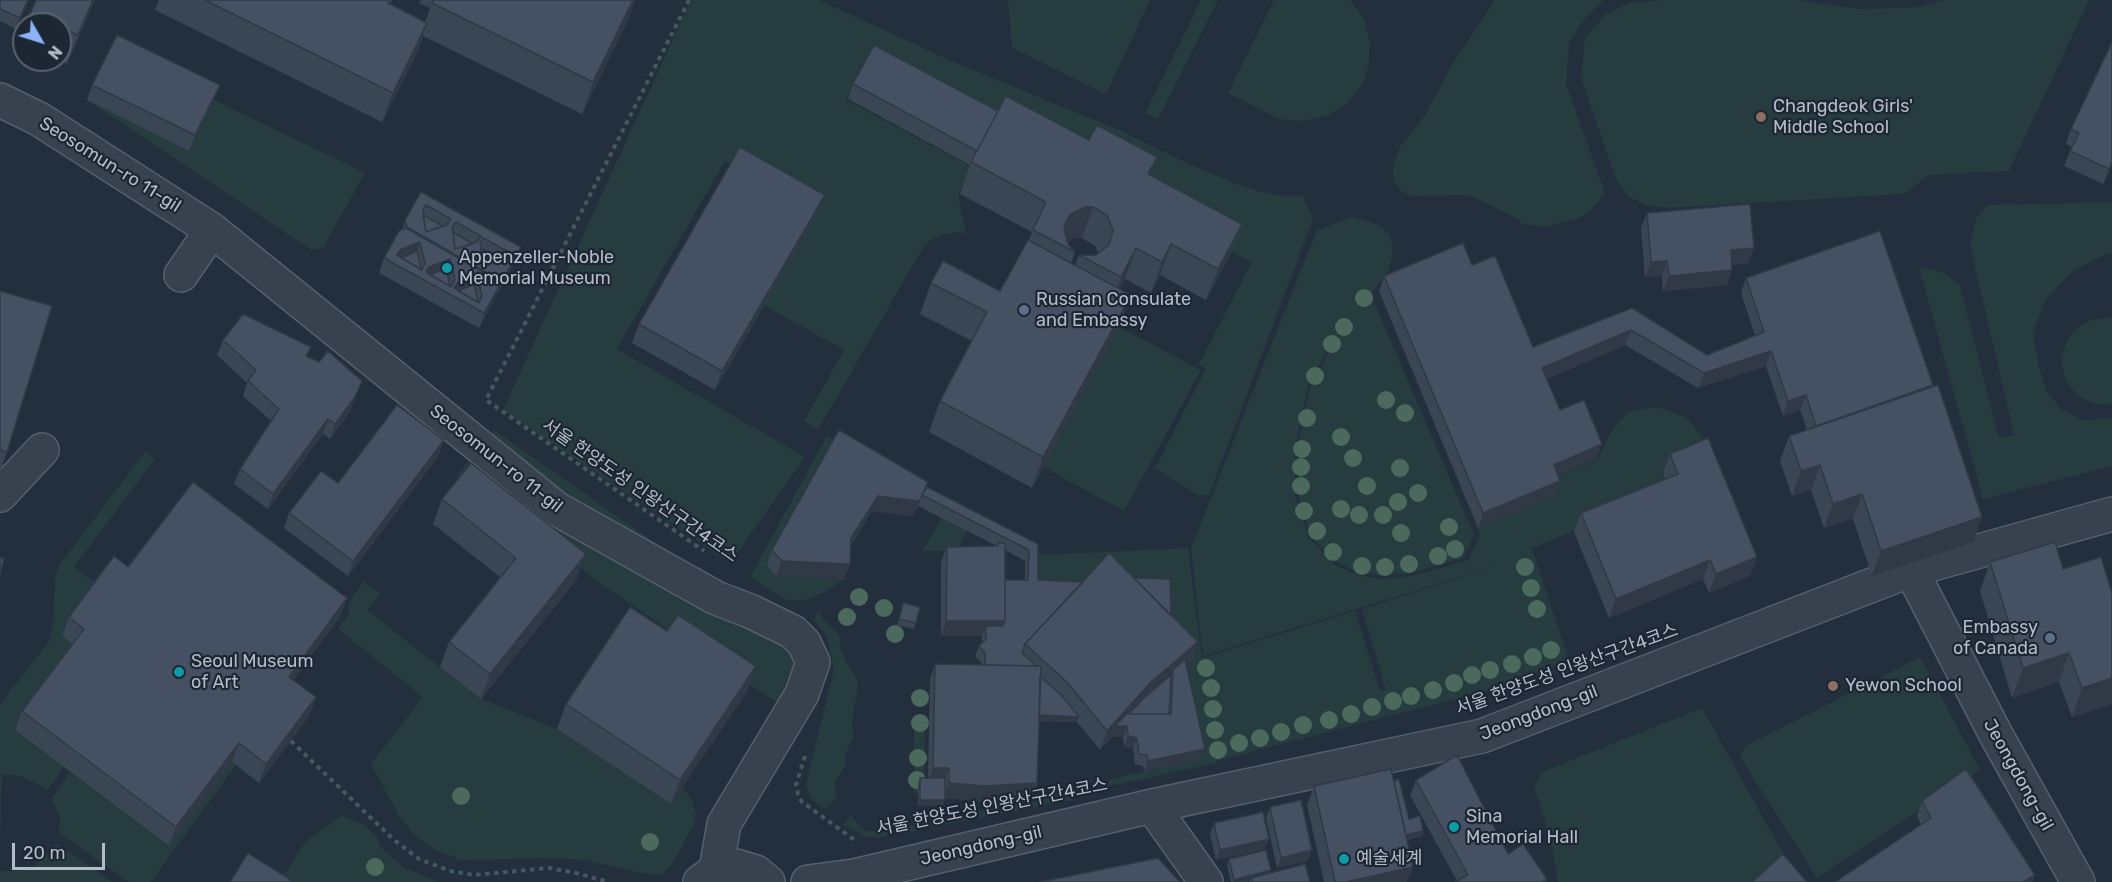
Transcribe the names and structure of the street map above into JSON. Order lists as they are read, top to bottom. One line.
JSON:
{"streets":{"street":["Seosomun-ro 11-gil","Jeongdong-gil"],"path":["서울 한양도성 인왕산구간4코스"]},"places":["Changdeok Girls' Middle School","Appenzeller-Noble Memorial Museum","Russian Consulate and Embassy","Embassy of Canada","Seoul Museum of Art","Yewon School","Sina Memorial Hall","예술세계"],"scale_bar":"20 m","north":"bottom right"}
